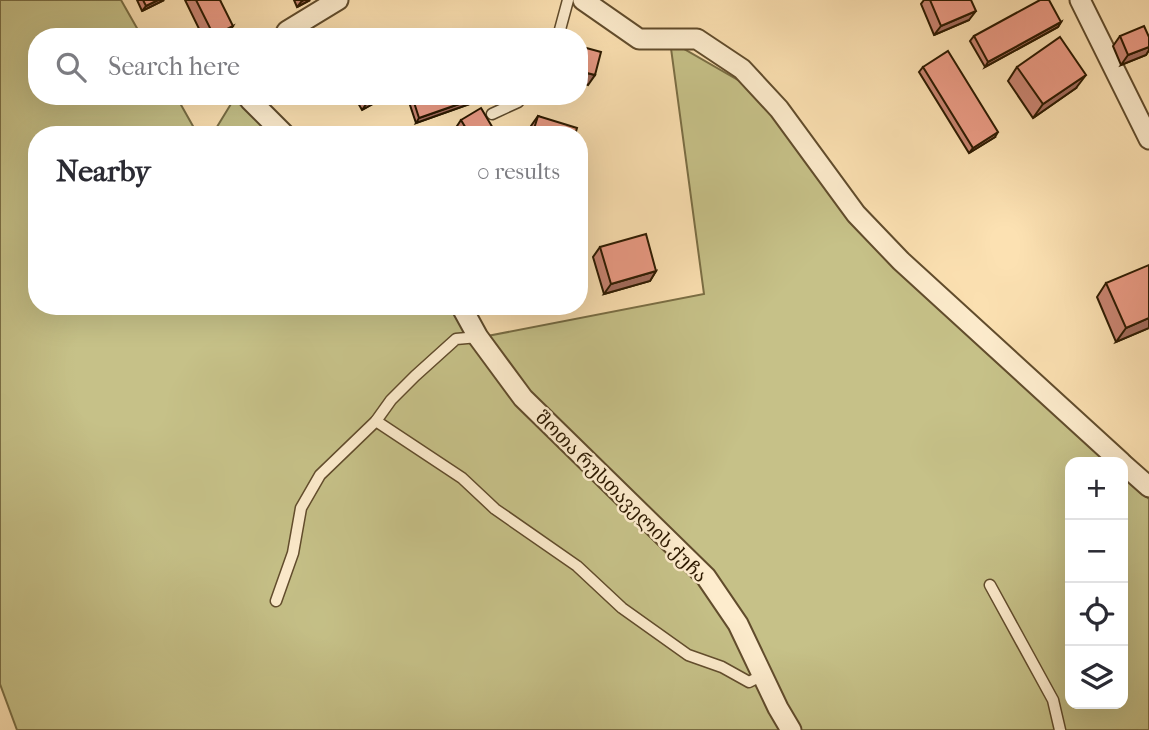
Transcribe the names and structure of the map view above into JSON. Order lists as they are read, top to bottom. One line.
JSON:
{"streets":{"street":["შოთა რუსთაველის ქუჩა"]},"page":{"search":"Search here","heading":["Nearby","0 results"],"map_buttons":["+","−"]}}
